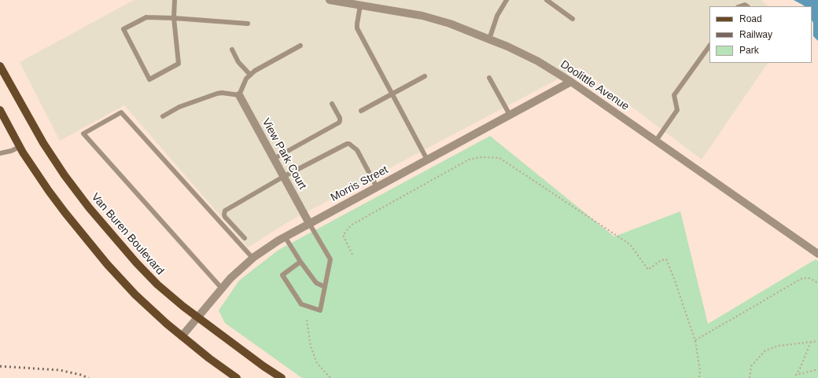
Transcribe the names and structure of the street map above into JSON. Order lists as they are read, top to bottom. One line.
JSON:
{"streets":{"main road":["Van Buren Boulevard"],"street":["Doolittle Avenue","View Park Court","Morris Street"]},"crossings":[["Doolittle Avenue","Morris Street"],["View Park Court","Morris Street"],["Morris Street","Van Buren Boulevard"]],"legend":["Road","Railway","Park"]}
